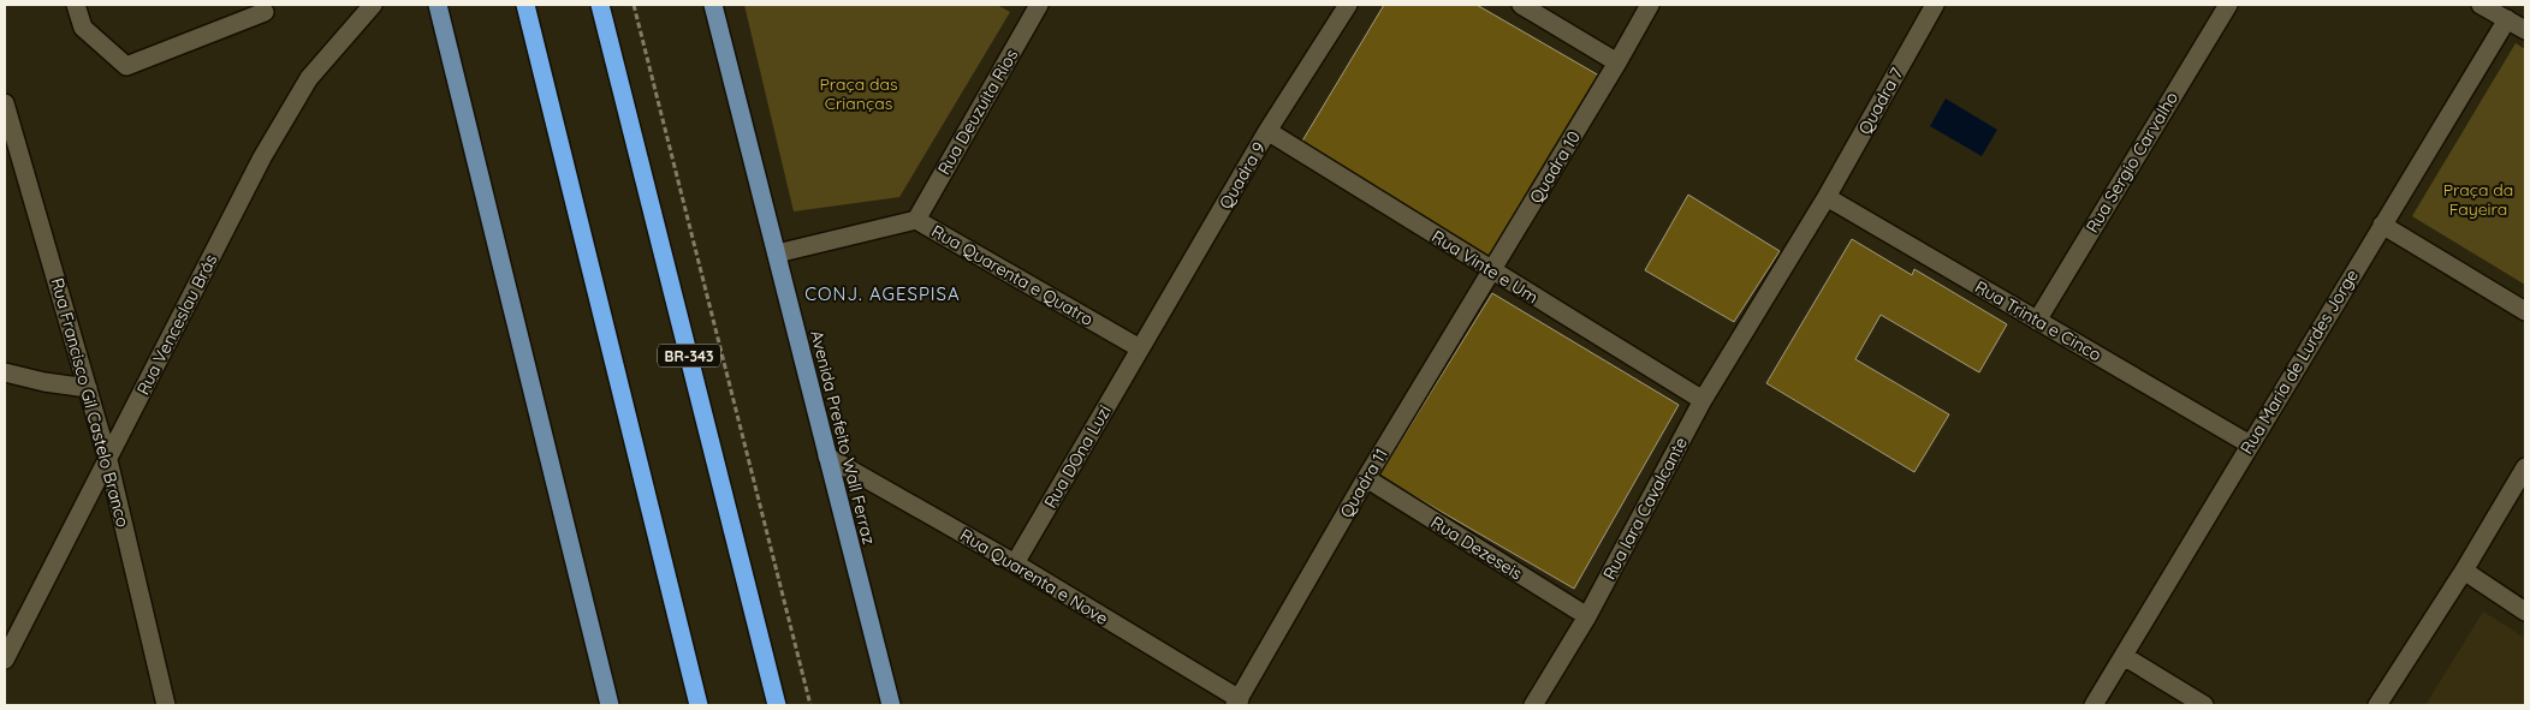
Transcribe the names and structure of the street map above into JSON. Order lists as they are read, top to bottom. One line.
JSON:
{"streets":{"highway":["BR-343"],"main road":["Avenida Prefeito Wall Ferraz"],"street":["Quadra 7","Rua Deuzuita Rios","Rua Sergio Carvalho","Quadra 10","Quadra 9","Rua Vinte e Um","Rua Quarenta e Quatro","Rua Trinta e Cinco","Rua Venceslau Brás","Rua Maria de Lurdes Jorge","Rua Francisco Gil Castelo Branco","Rua DOna Luzi","Quadra 11","Rua Iara Cavalcante","Rua Dezeseis","Rua Quarenta e Nove"]},"crossings":[["Quadra 7","Rua Trinta e Cinco"],["Rua Deuzuita Rios","Rua Quarenta e Quatro"],["Rua Sergio Carvalho","Rua Trinta e Cinco"],["Quadra 10","Rua Vinte e Um"],["Quadra 10","Quadra 11"],["Quadra 9","Rua Vinte e Um"],["Quadra 9","Rua Quarenta e Quatro"],["Quadra 9","Rua DOna Luzi"],["Rua Vinte e Um","Quadra 11"],["Rua Vinte e Um","Rua Iara Cavalcante"],["Rua Quarenta e Quatro","Avenida Prefeito Wall Ferraz"],["Rua Quarenta e Quatro","Rua DOna Luzi"],["Rua Trinta e Cinco","Rua Maria de Lurdes Jorge"],["Rua Venceslau Brás","Rua Francisco Gil Castelo Branco"],["Avenida Prefeito Wall Ferraz","Rua Quarenta e Nove"],["Rua DOna Luzi","Rua Quarenta e Nove"],["Quadra 11","Rua Dezeseis"],["Quadra 11","Rua Quarenta e Nove"],["Rua Iara Cavalcante","Rua Dezeseis"]],"districts":["CONJ. AGESPISA"],"parks":["Praça das Crianças","Praça da Fayeira"]}
